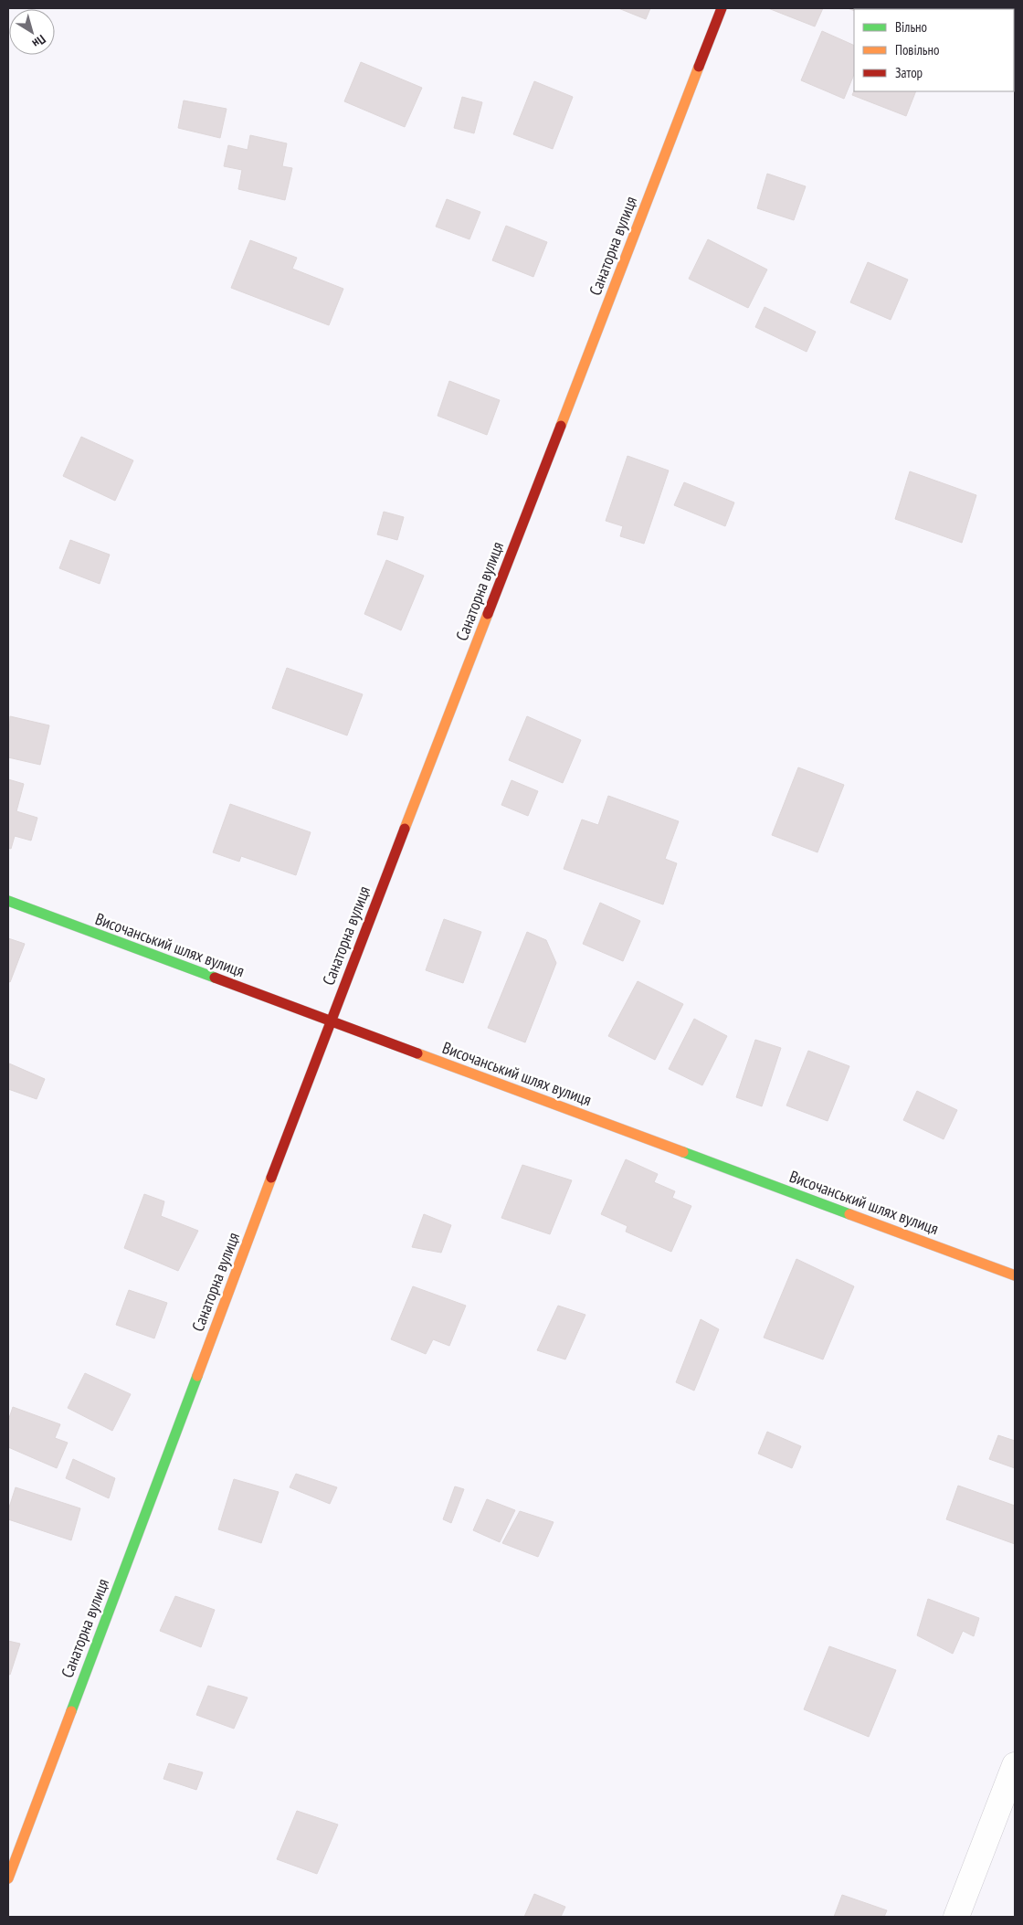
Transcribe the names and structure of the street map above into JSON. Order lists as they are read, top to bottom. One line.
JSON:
{"streets":{"street":["Санаторна вулиця","Височанський шлях вулиця"]},"crossings":[["Санаторна вулиця","Височанський шлях вулиця"]],"legend":["Вільно","Повільно","Затор"],"north":"bottom right"}
